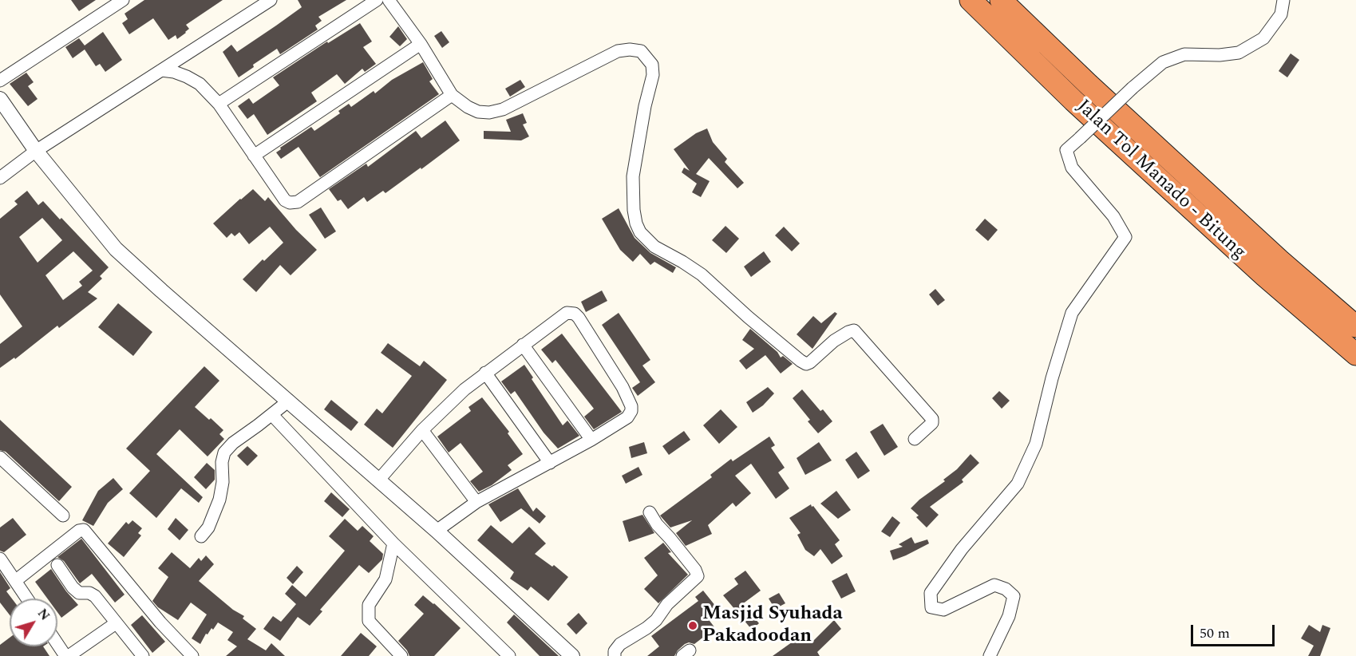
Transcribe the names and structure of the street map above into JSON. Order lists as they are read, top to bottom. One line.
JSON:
{"streets":{"highway":["Jalan Tol Manado - Bitung"]},"places":["Masjid Syuhada Pakadoodan"],"scale_bar":"50 m","north":"top right"}
